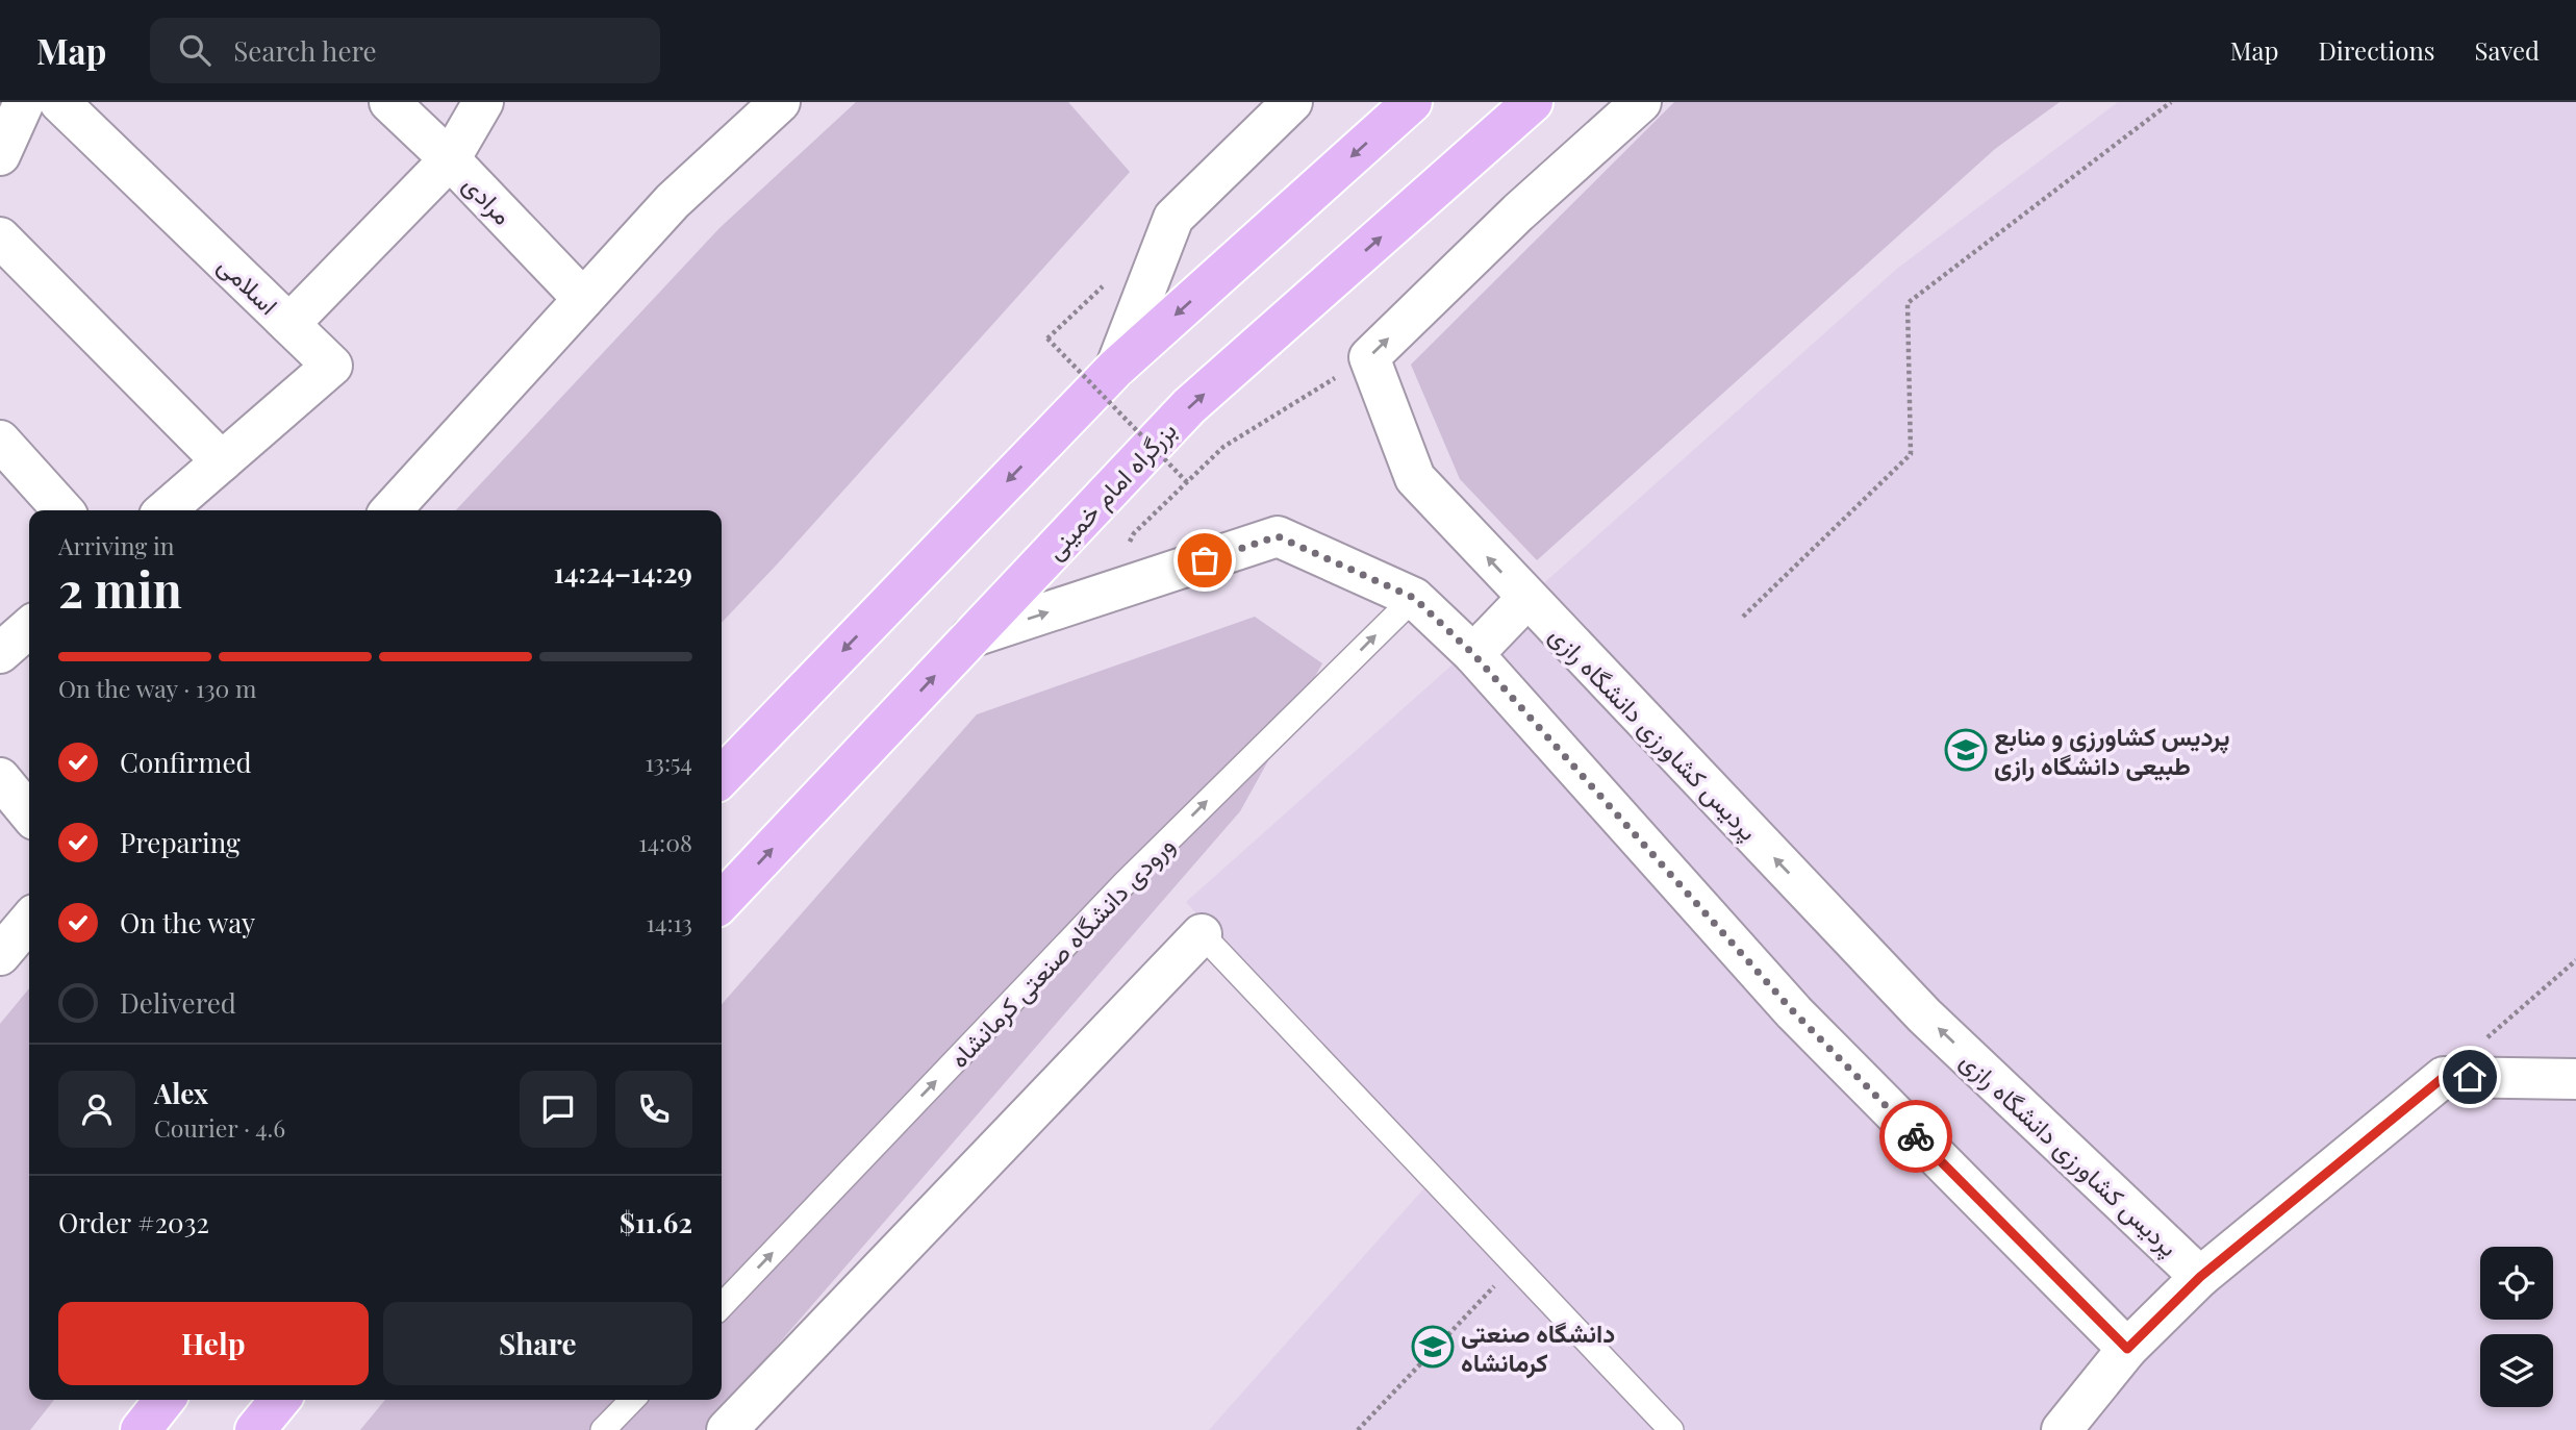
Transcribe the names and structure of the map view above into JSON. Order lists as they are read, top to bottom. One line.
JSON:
{"streets":{"highway":["بزرگراه امام خمینی"],"street":["مرادی","اسلامی","پردیس کشاورزی دانشگاه رازی"],"lane":["ورودی دانشگاه صنعتی کرمانشاه"]},"one_way":["ورودی دانشگاه صنعتی کرمانشاه"],"places":{"school or university":["پردیس کشاورزی و منابع طبیعی دانشگاه رازی","دانشگاه صنعتی کرمانشاه"]},"page":{"header":"Map","search":"Search here","nav":["Map","Directions","Saved"],"heading":["2 min","Arriving in","14:24–14:29"],"panel":["Alex","Courier · 4.6","Order #2032","$11.62"],"bar":"On the way · 130 m","list":[["Confirmed","13:54"],["Preparing","14:08"],["On the way","14:13"],"Delivered"],"buttons":["Help","Share"]}}
